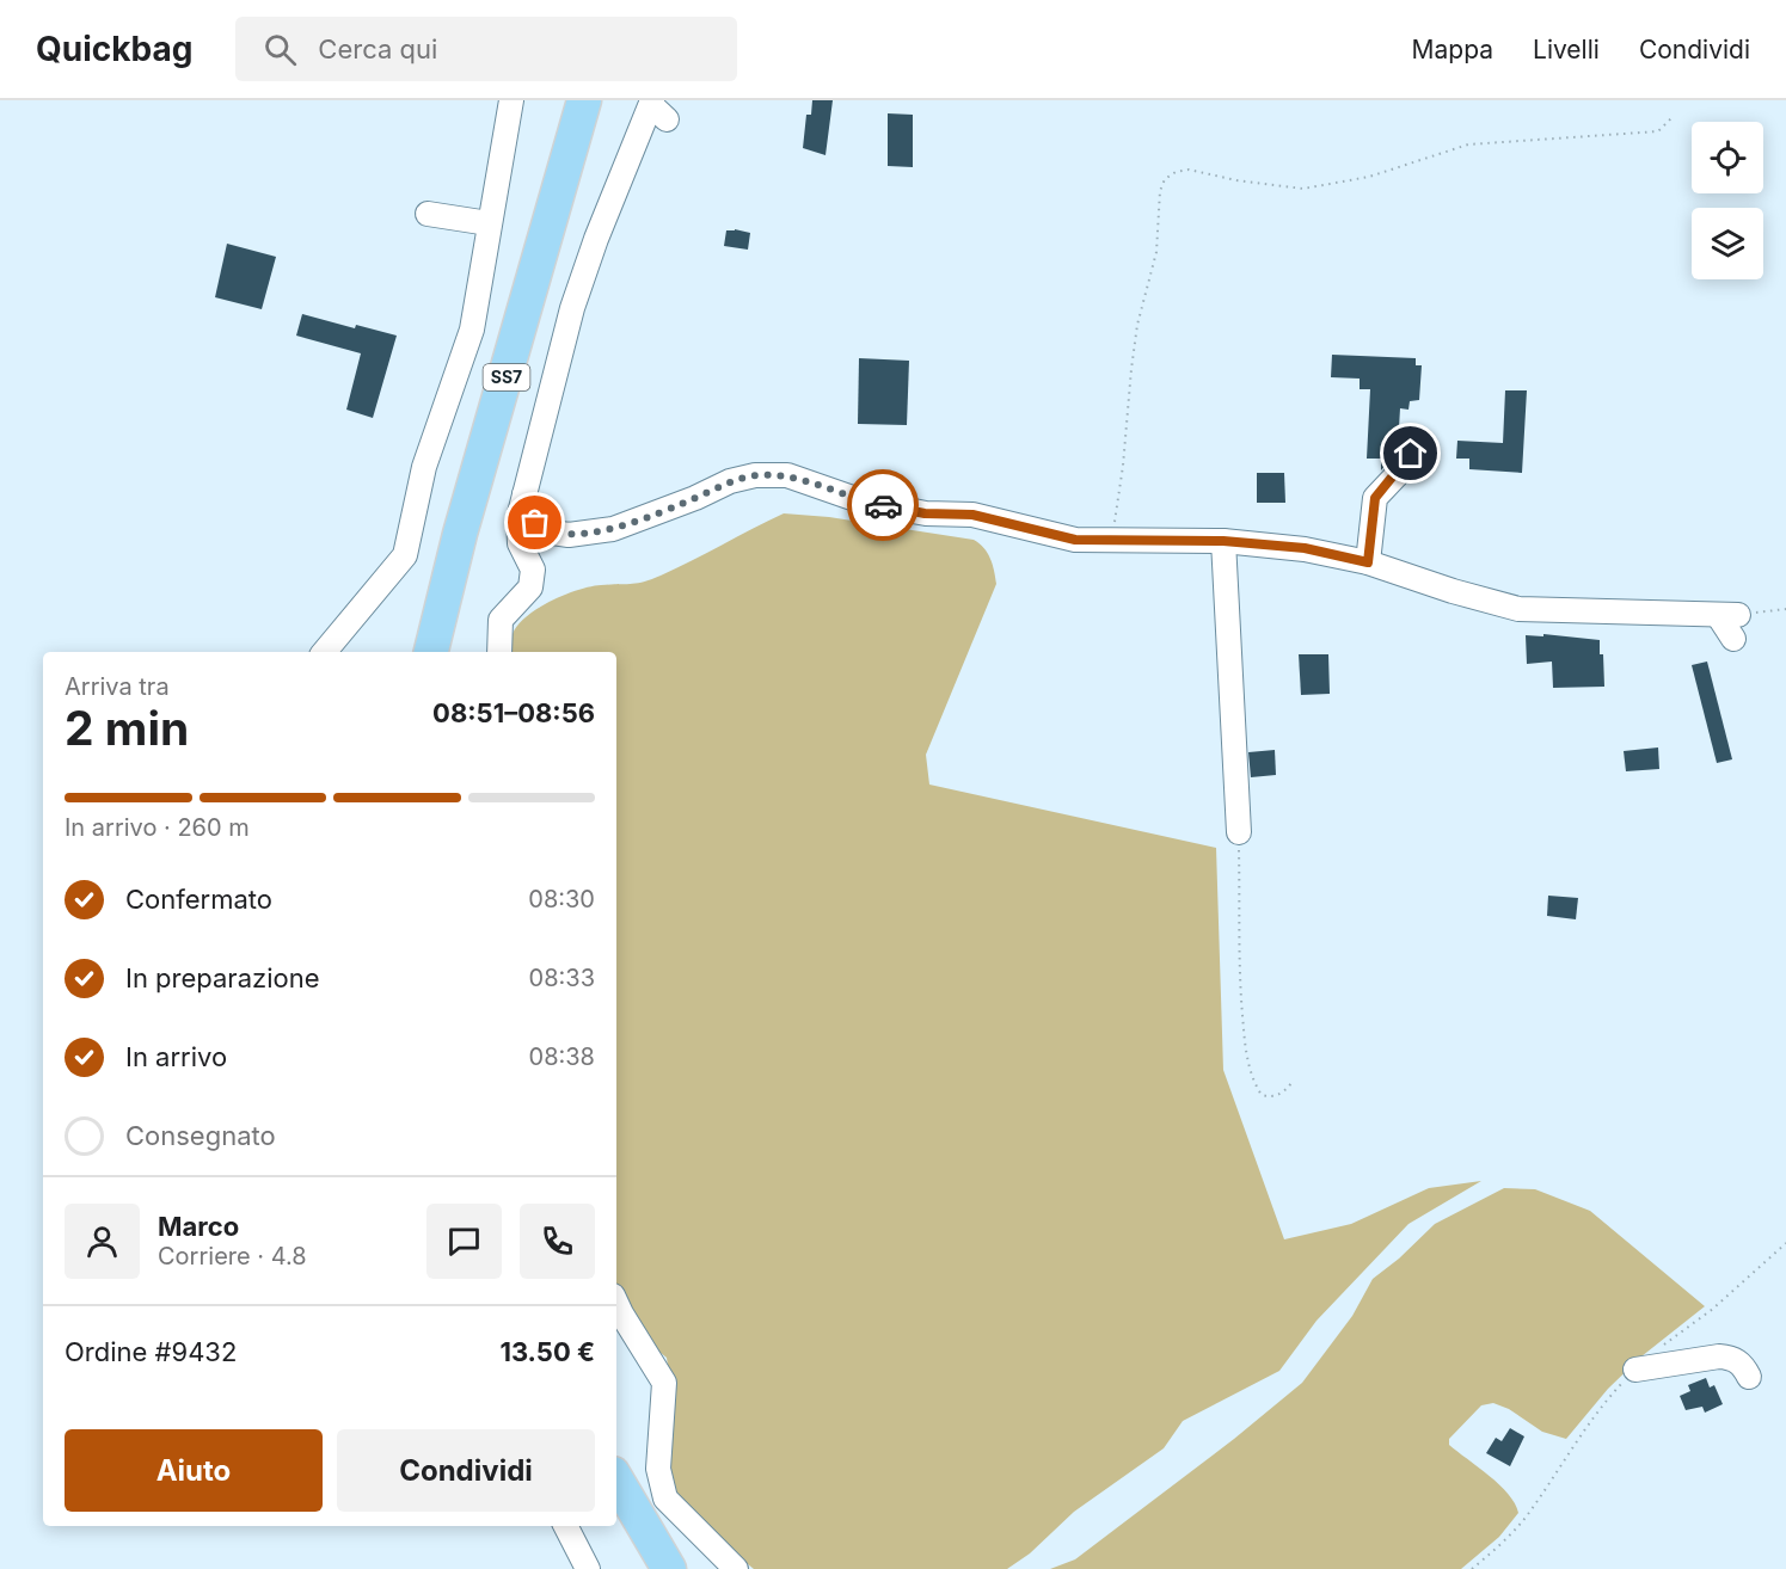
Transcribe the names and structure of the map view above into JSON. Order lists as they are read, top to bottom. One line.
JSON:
{"streets":{"highway":["SS7"]},"page":{"header":"Quickbag","search":"Cerca qui","nav":["Mappa","Livelli","Condividi"],"heading":["2 min","Arriva tra","08:51–08:56"],"panel":["Marco","Corriere · 4.8","Ordine #9432","13.50 €"],"bar":"In arrivo · 260 m","list":[["Confermato","08:30"],["In preparazione","08:33"],["In arrivo","08:38"],"Consegnato"],"buttons":["Aiuto","Condividi"]}}
